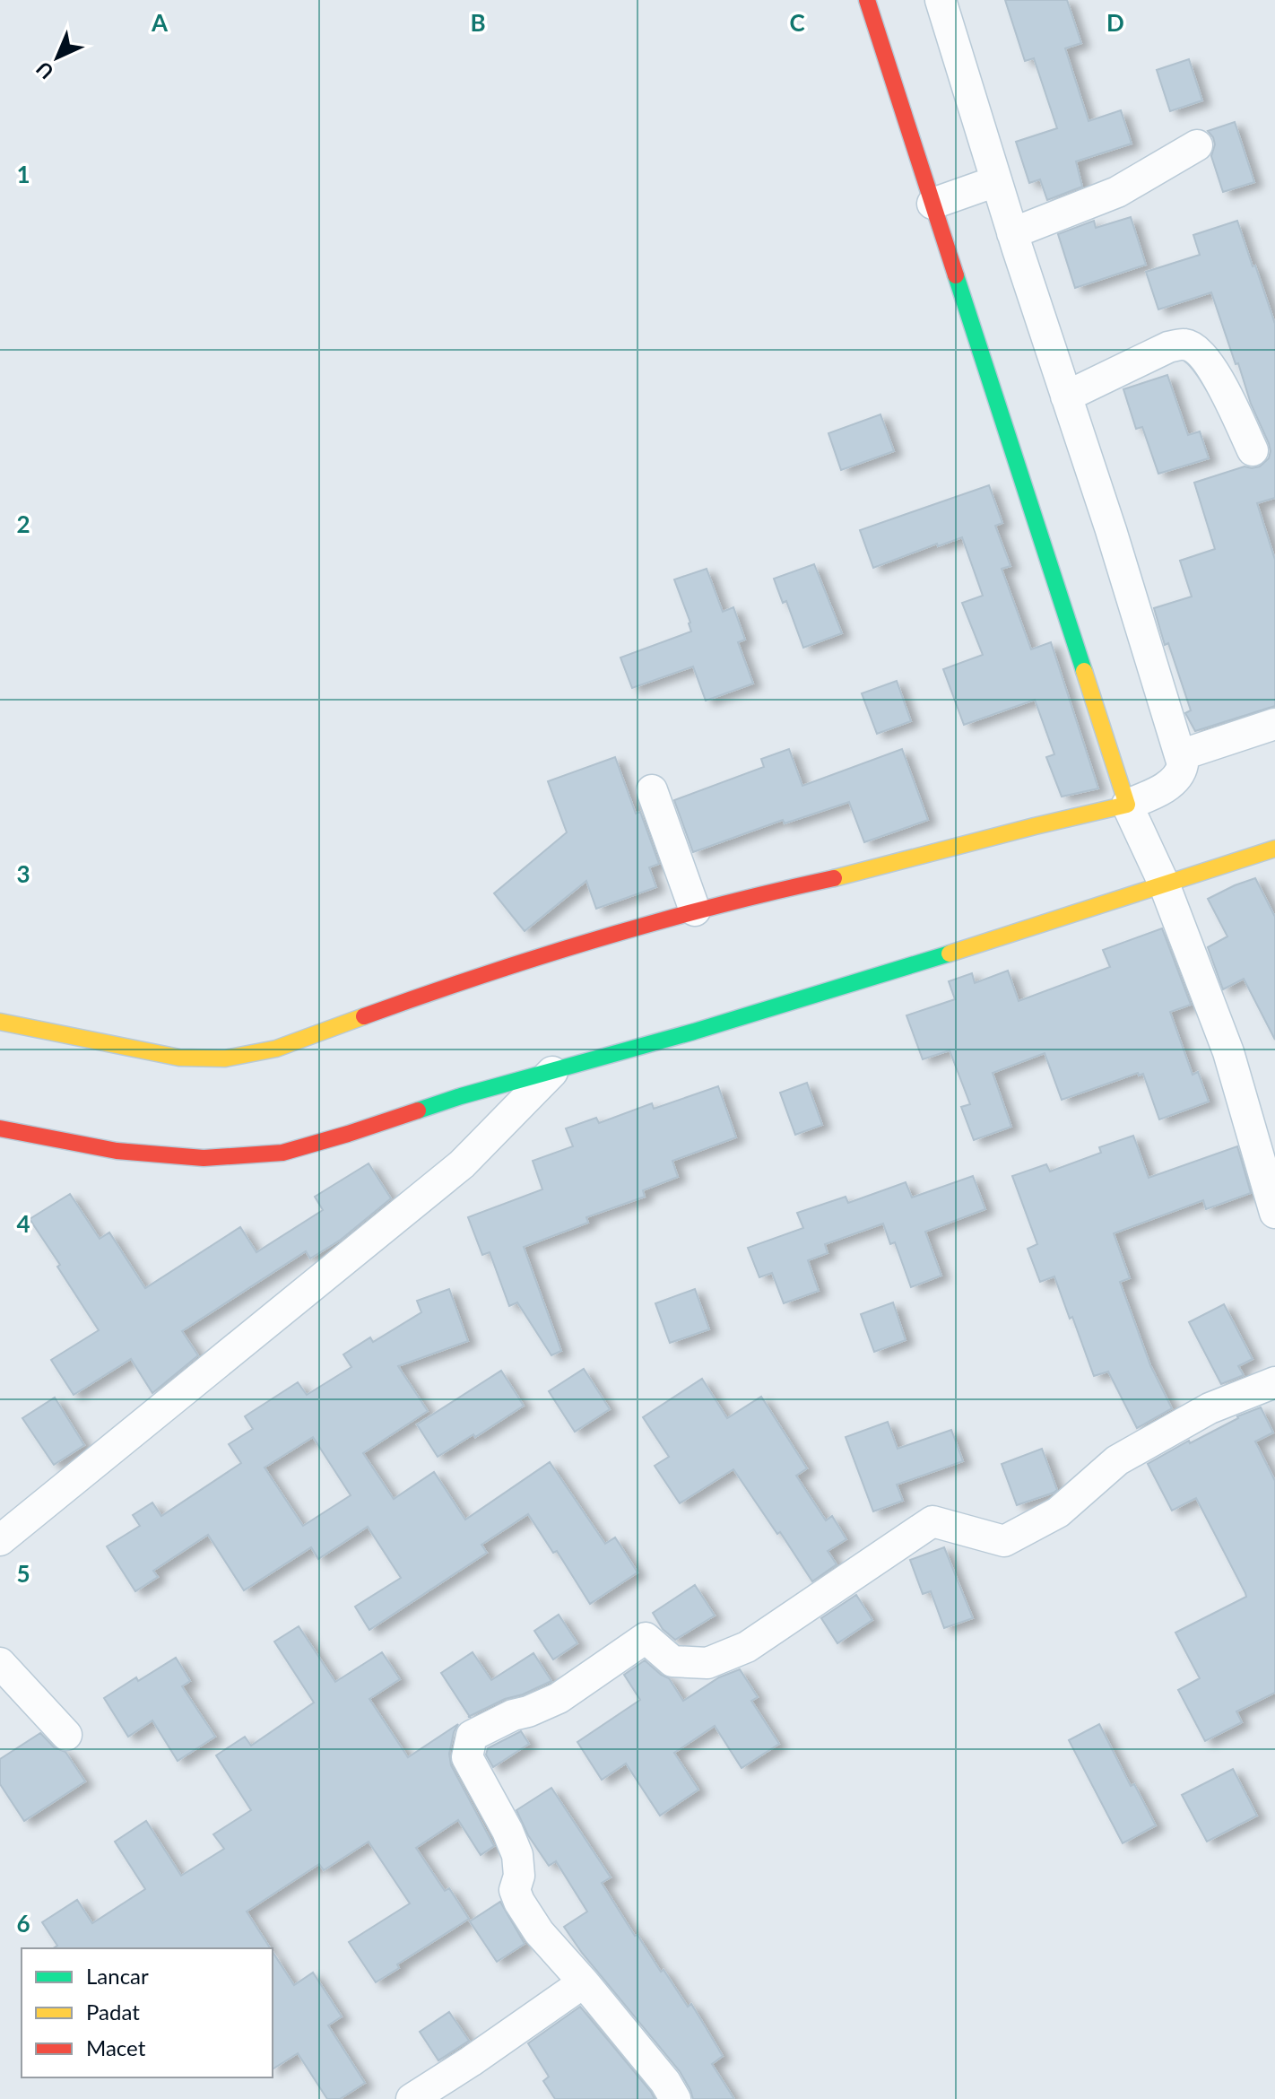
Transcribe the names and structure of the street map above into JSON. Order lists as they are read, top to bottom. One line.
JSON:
{"legend":["Lancar","Padat","Macet"],"north":"bottom left","grid":{"columns":["A","B","C","D"],"rows":["1","2","3","4","5","6"]}}
